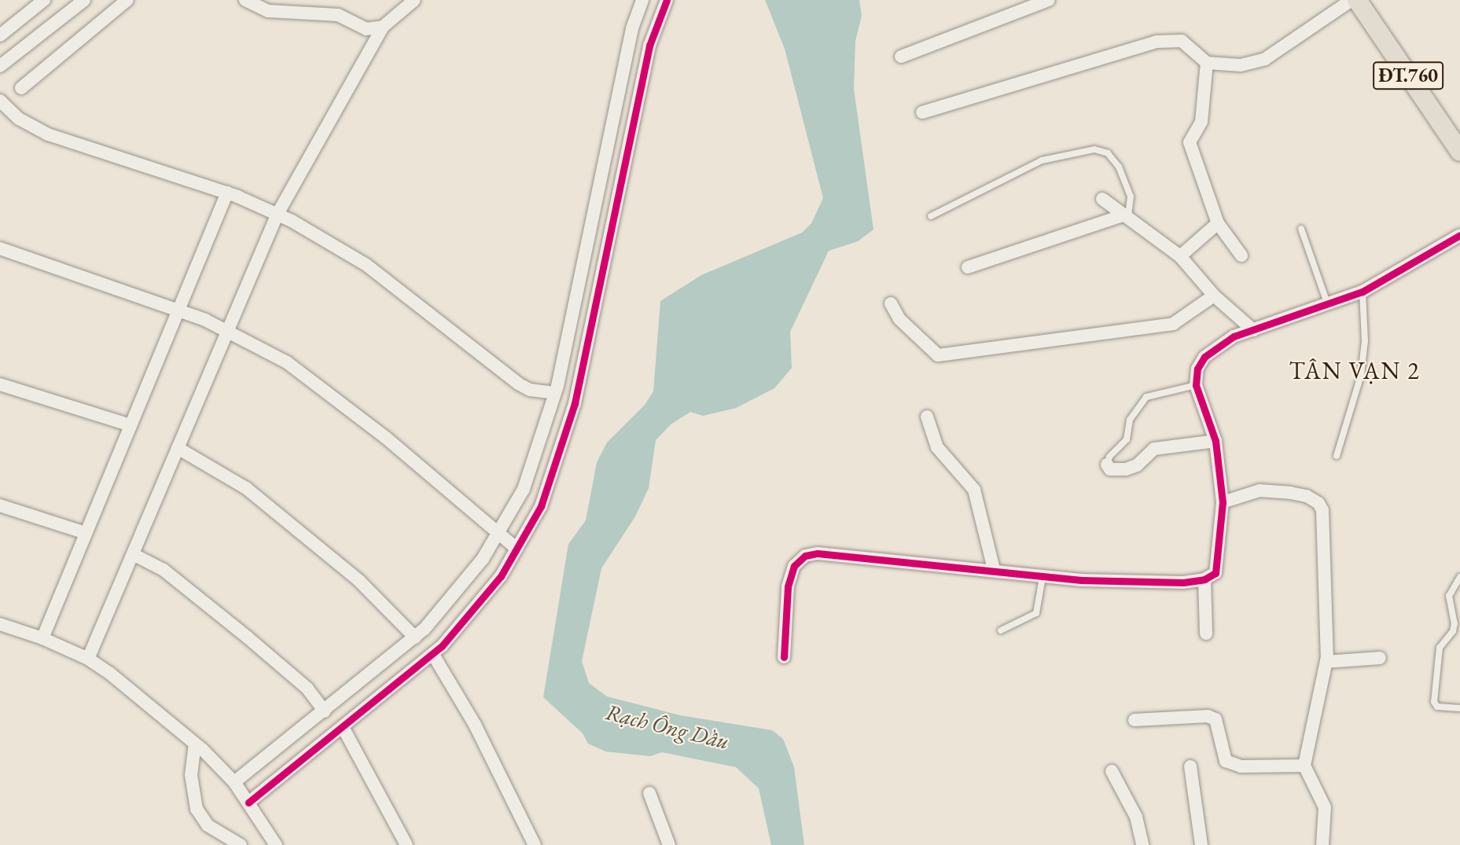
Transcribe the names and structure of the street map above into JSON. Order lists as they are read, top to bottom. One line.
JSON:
{"streets":{"main road":["ĐT.760"]},"districts":["TÂN VẠN 2"],"water":["Rạch Ông Dầu"]}
